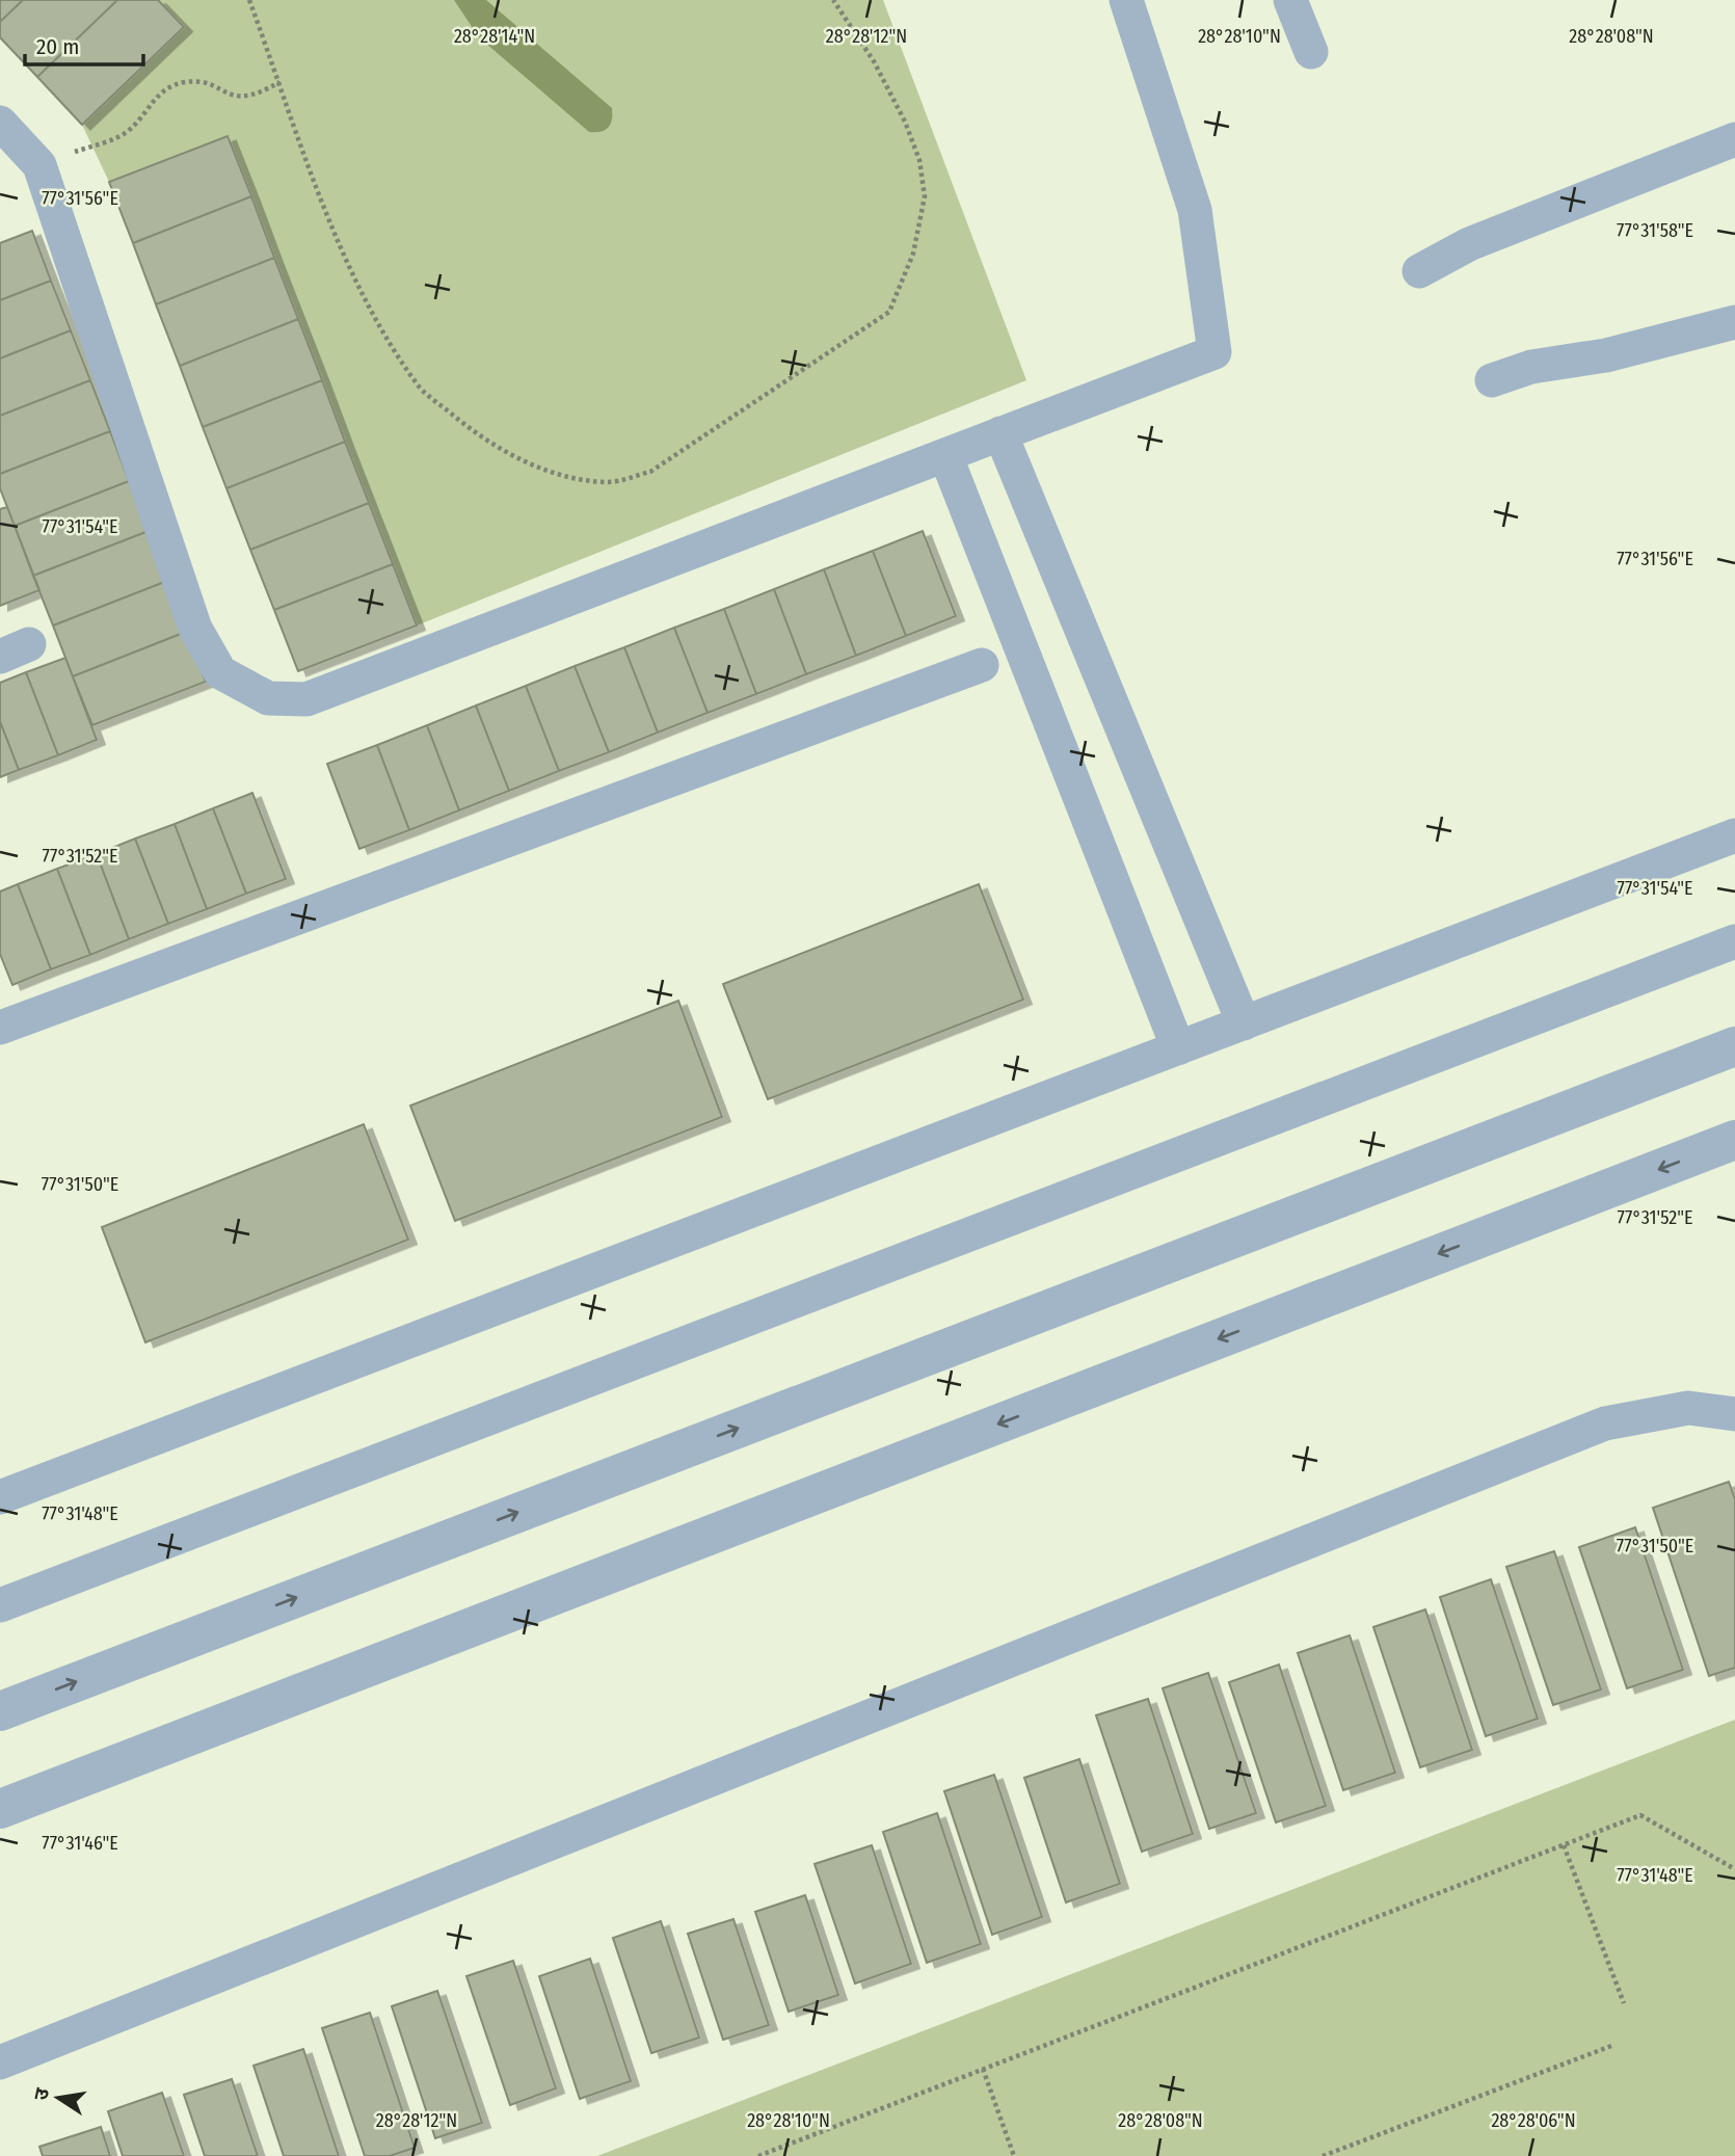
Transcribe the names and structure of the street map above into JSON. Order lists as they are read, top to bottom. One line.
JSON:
{"scale_bar":"20 m","north":"left","coordinates":["28°28'14\"N","28°28'12\"N","28°28'10\"N","28°28'08\"N","77°31'56\"E","77°31'58\"E","77°31'54\"E","77°31'52\"E","77°31'50\"E","77°31'48\"E","77°31'46\"E","28°28'06\"N"]}
